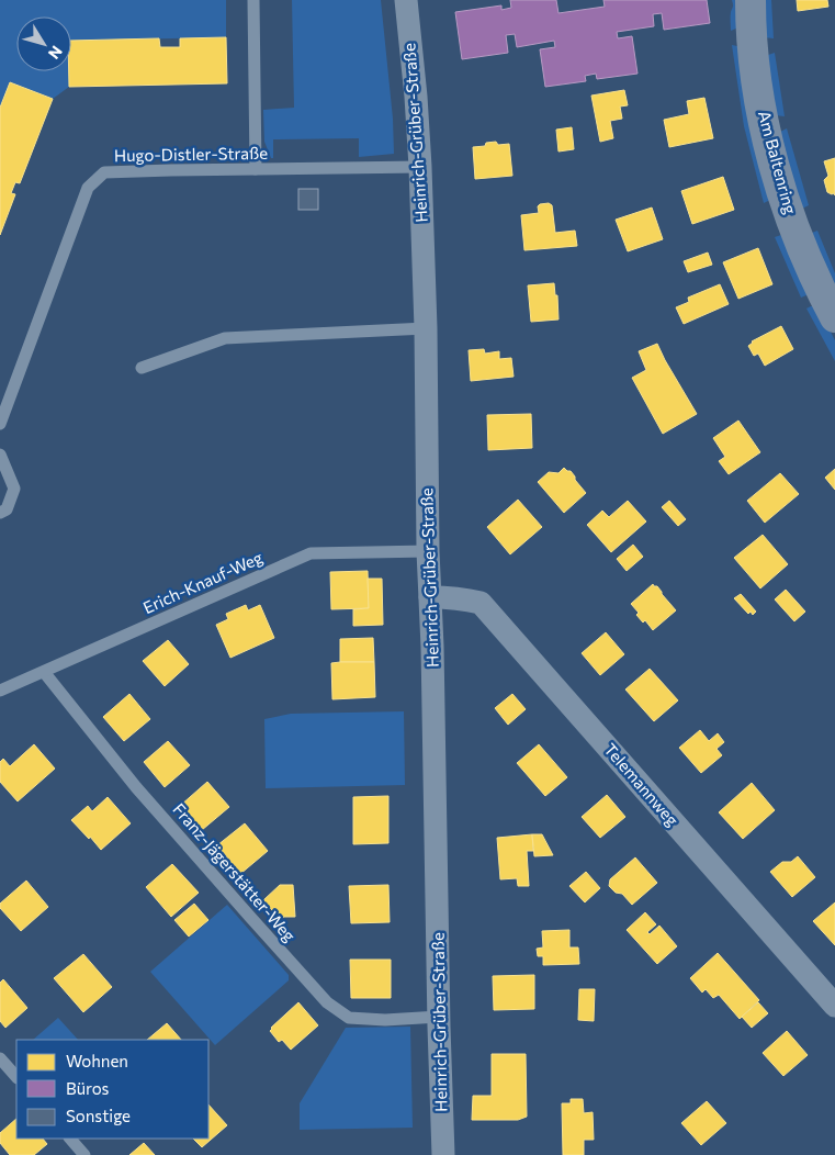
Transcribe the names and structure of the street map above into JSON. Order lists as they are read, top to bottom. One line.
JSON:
{"streets":{"street":["Heinrich-Grüber-Straße","Am Baltenring","Telemannweg"],"lane":["Hugo-Distler-Straße","Erich-Knauf-Weg","Franz-Jägerstätter-Weg"]},"crossings":[["Heinrich-Grüber-Straße","Hugo-Distler-Straße"],["Heinrich-Grüber-Straße","Erich-Knauf-Weg"],["Heinrich-Grüber-Straße","Telemannweg"],["Heinrich-Grüber-Straße","Franz-Jägerstätter-Weg"],["Erich-Knauf-Weg","Franz-Jägerstätter-Weg"]],"legend":["Wohnen","Büros","Sonstige"],"north":"bottom right"}
